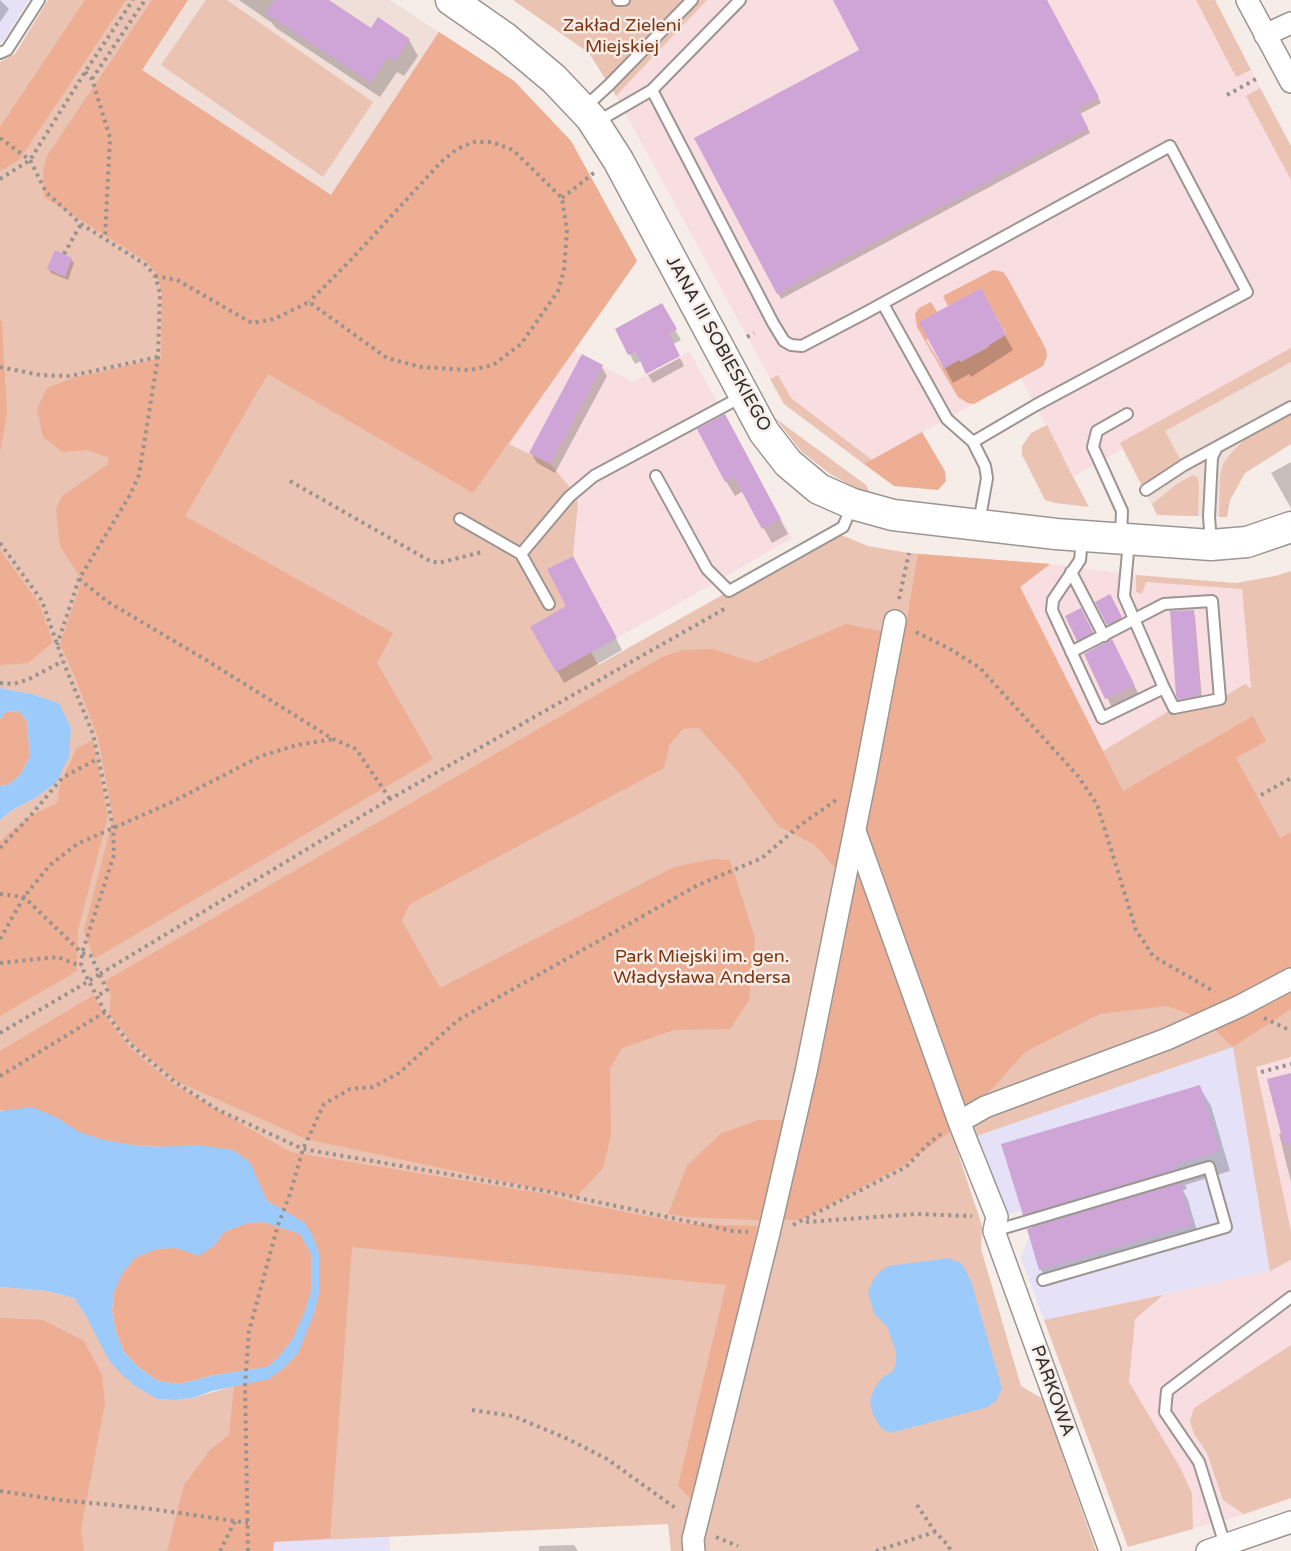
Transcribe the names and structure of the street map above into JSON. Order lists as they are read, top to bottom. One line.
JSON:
{"streets":{"street":["JANA III SOBIESKIEGO","PARKOWA"]},"parks":["Zakład Zieleni Miejskiej","Park Miejski im. gen. Władysława Andersa"]}
